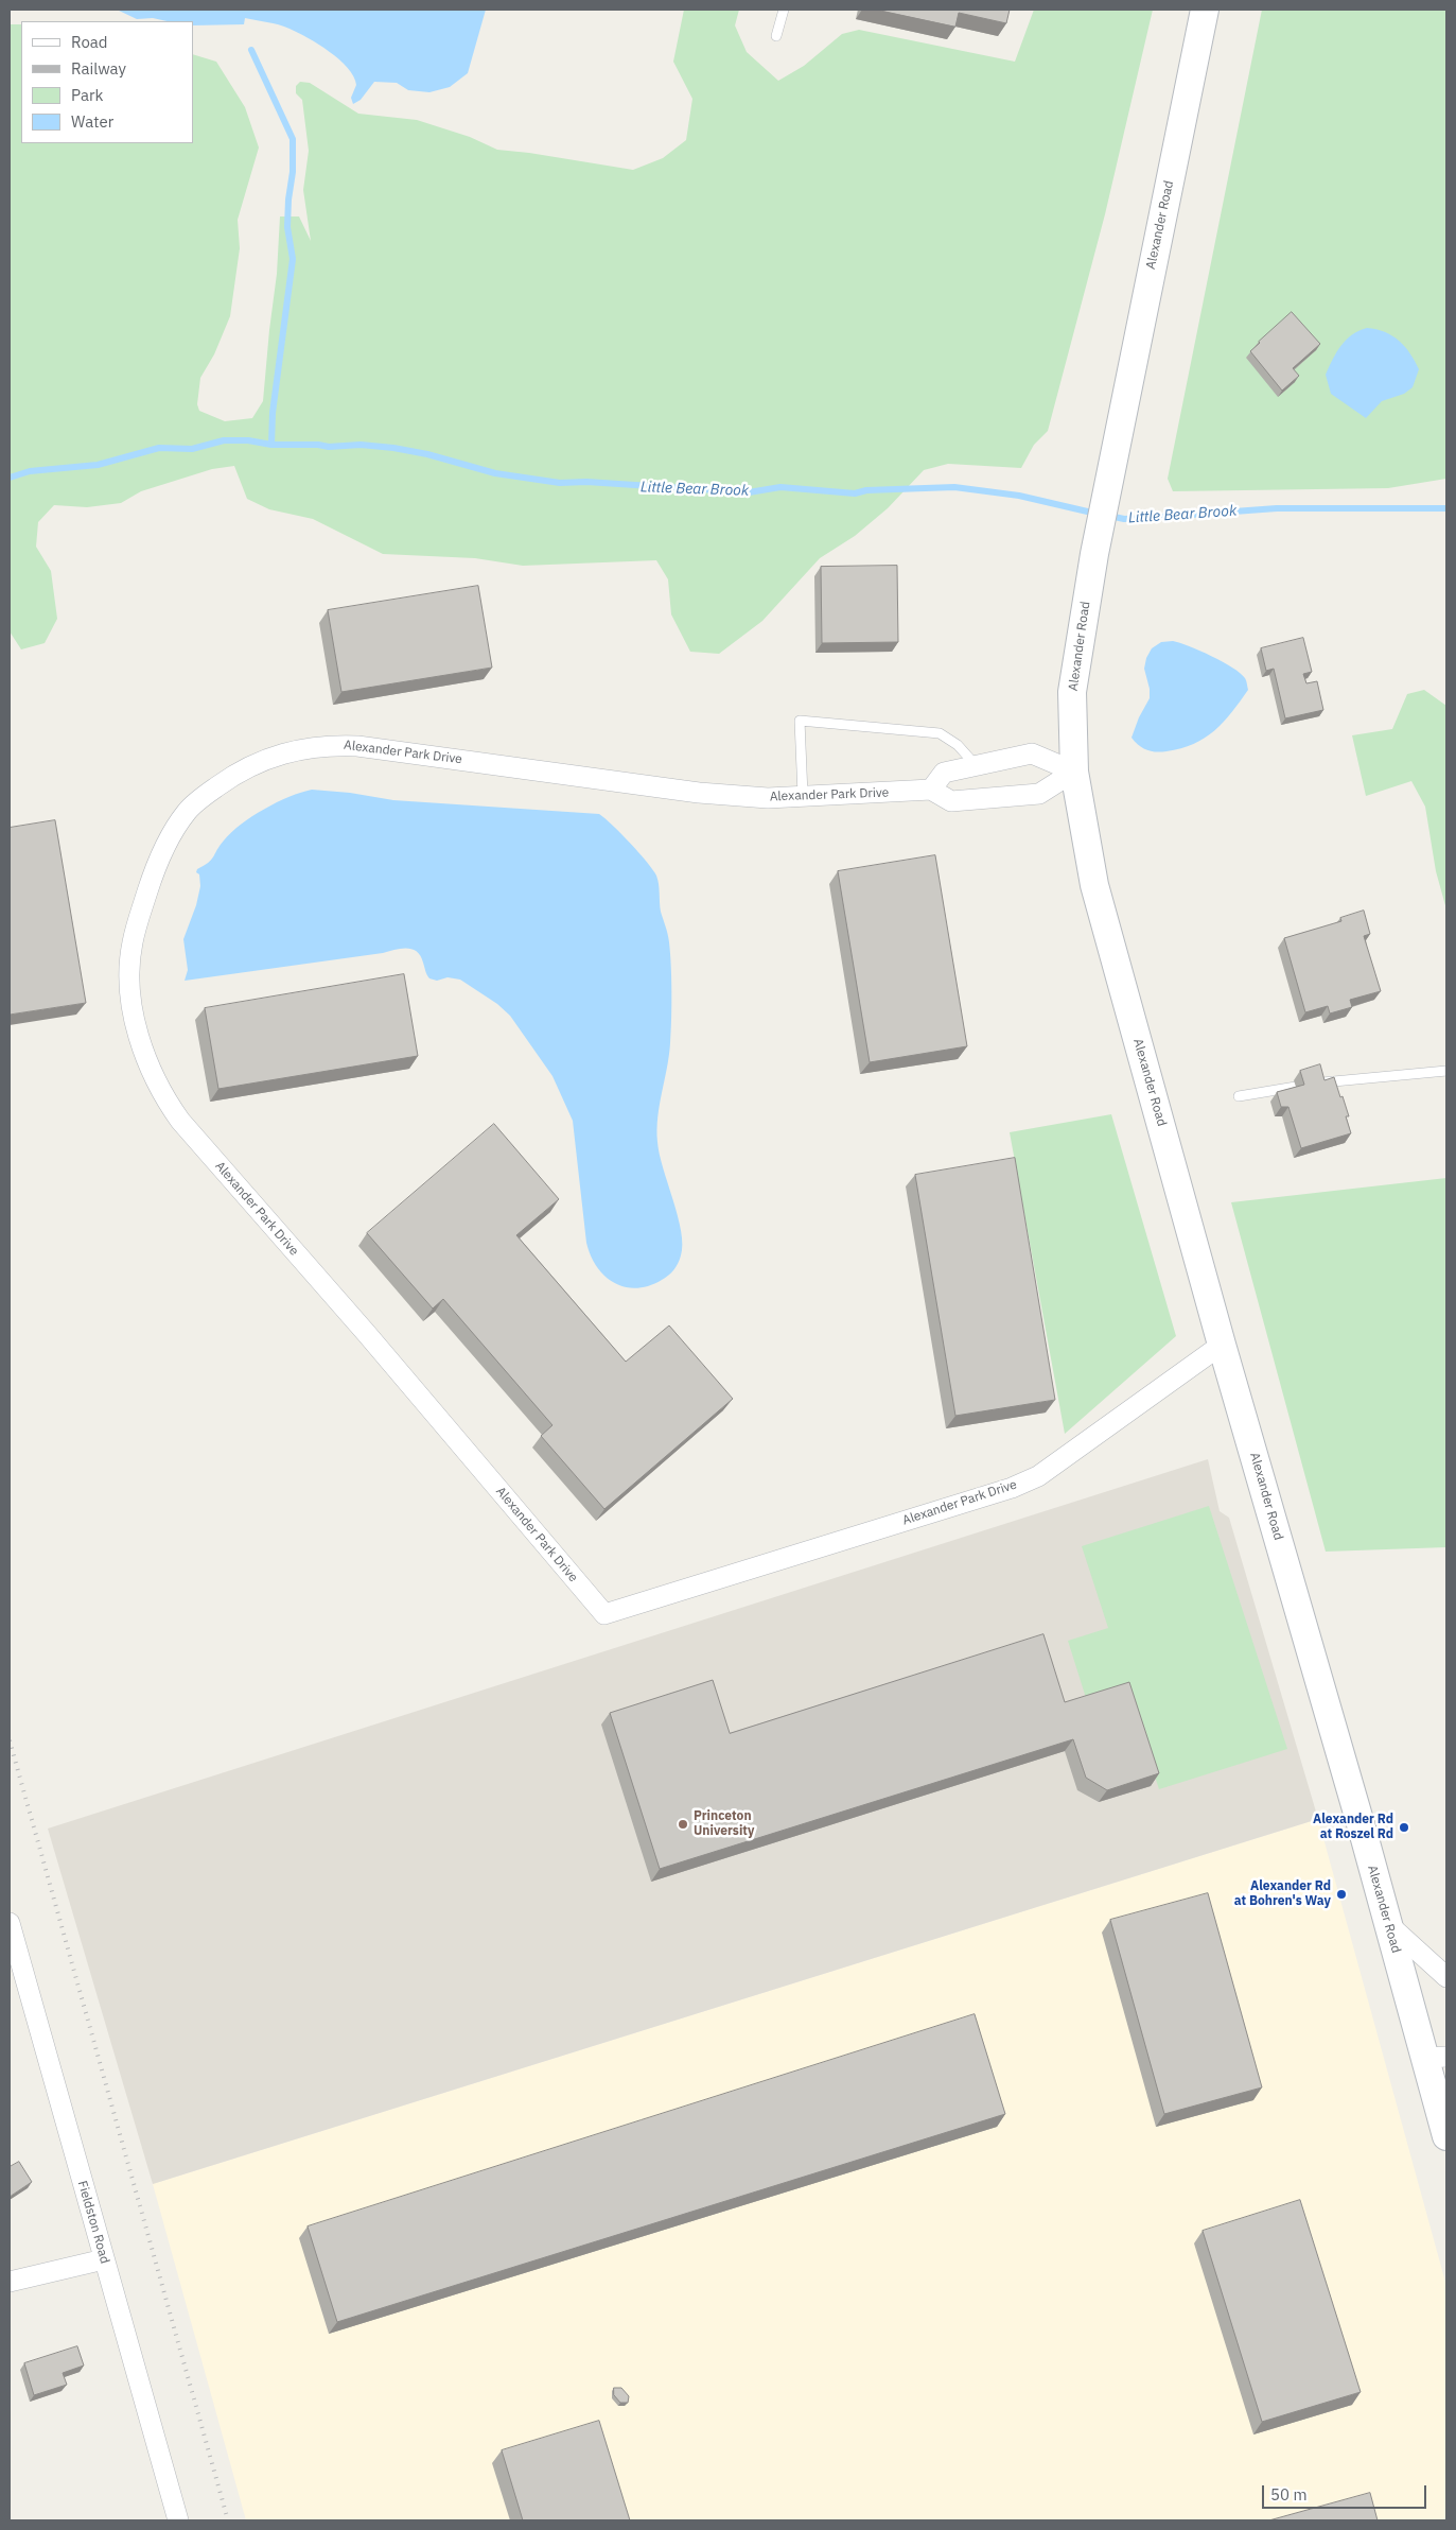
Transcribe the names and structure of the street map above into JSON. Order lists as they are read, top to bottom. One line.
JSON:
{"streets":{"street":["Alexander Road","Alexander Park Drive","Fieldston Road"]},"crossings":[["Alexander Road","Alexander Park Drive"]],"water":["Little Bear Brook"],"places":["Princeton University","Alexander Rd at Roszel Rd","Alexander Rd at Bohren's Way"],"legend":["Road","Railway","Park","Water"],"scale_bar":"50 m"}
